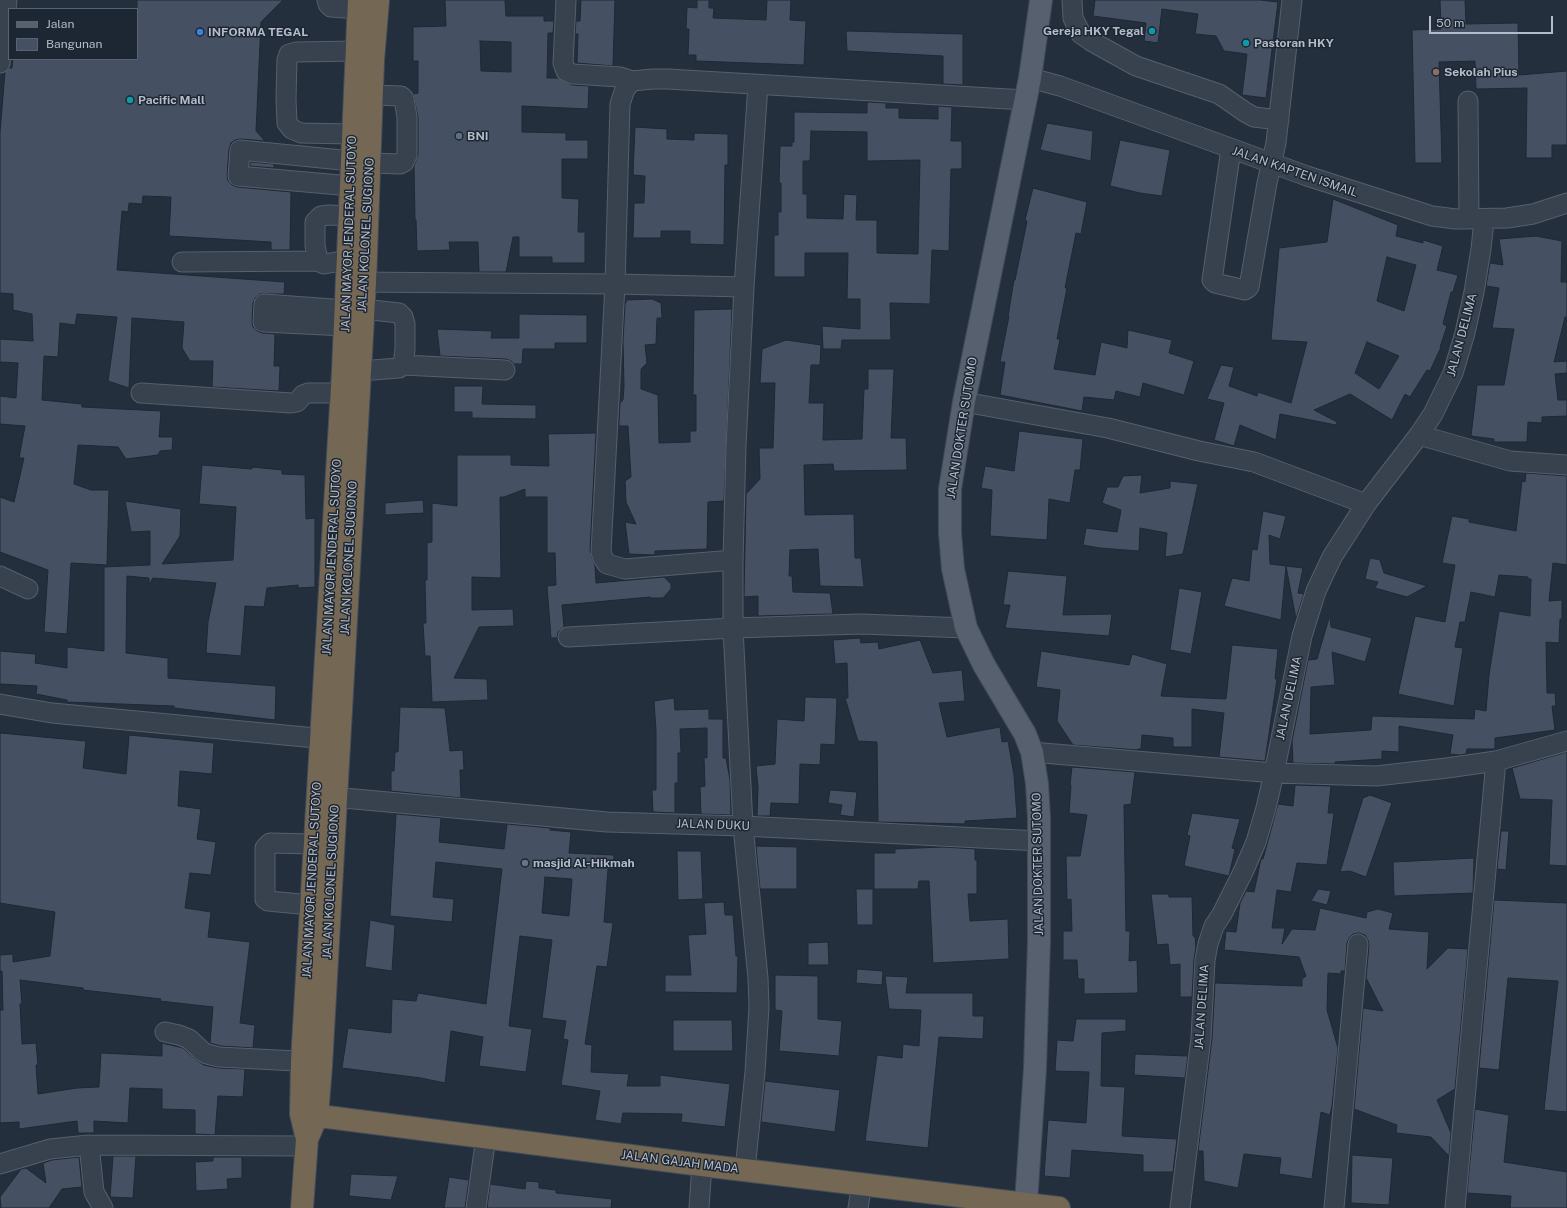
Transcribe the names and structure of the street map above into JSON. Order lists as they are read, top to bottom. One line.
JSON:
{"streets":{"highway":["JALAN MAYOR JENDERAL SUTOYO","JALAN KOLONEL SUGIONO","JALAN GAJAH MADA"],"main road":["JALAN DOKTER SUTOMO"],"street":["JALAN KAPTEN ISMAIL","JALAN DELIMA","JALAN DUKU"]},"crossings":[["JALAN KAPTEN ISMAIL","JALAN DELIMA"],["JALAN KAPTEN ISMAIL","JALAN DOKTER SUTOMO"],["JALAN MAYOR JENDERAL SUTOYO","JALAN KOLONEL SUGIONO"],["JALAN MAYOR JENDERAL SUTOYO","JALAN DUKU"],["JALAN MAYOR JENDERAL SUTOYO","JALAN GAJAH MADA"],["JALAN KOLONEL SUGIONO","JALAN DUKU"],["JALAN DOKTER SUTOMO","JALAN DUKU"],["JALAN DOKTER SUTOMO","JALAN GAJAH MADA"]],"places":["Gereja HKY Tegal","INFORMA TEGAL","Pastoran HKY","Sekolah Pius","Pacific Mall","BNI","masjid Al-Hikmah"],"legend":["Jalan","Bangunan"],"scale_bar":"50 m"}
